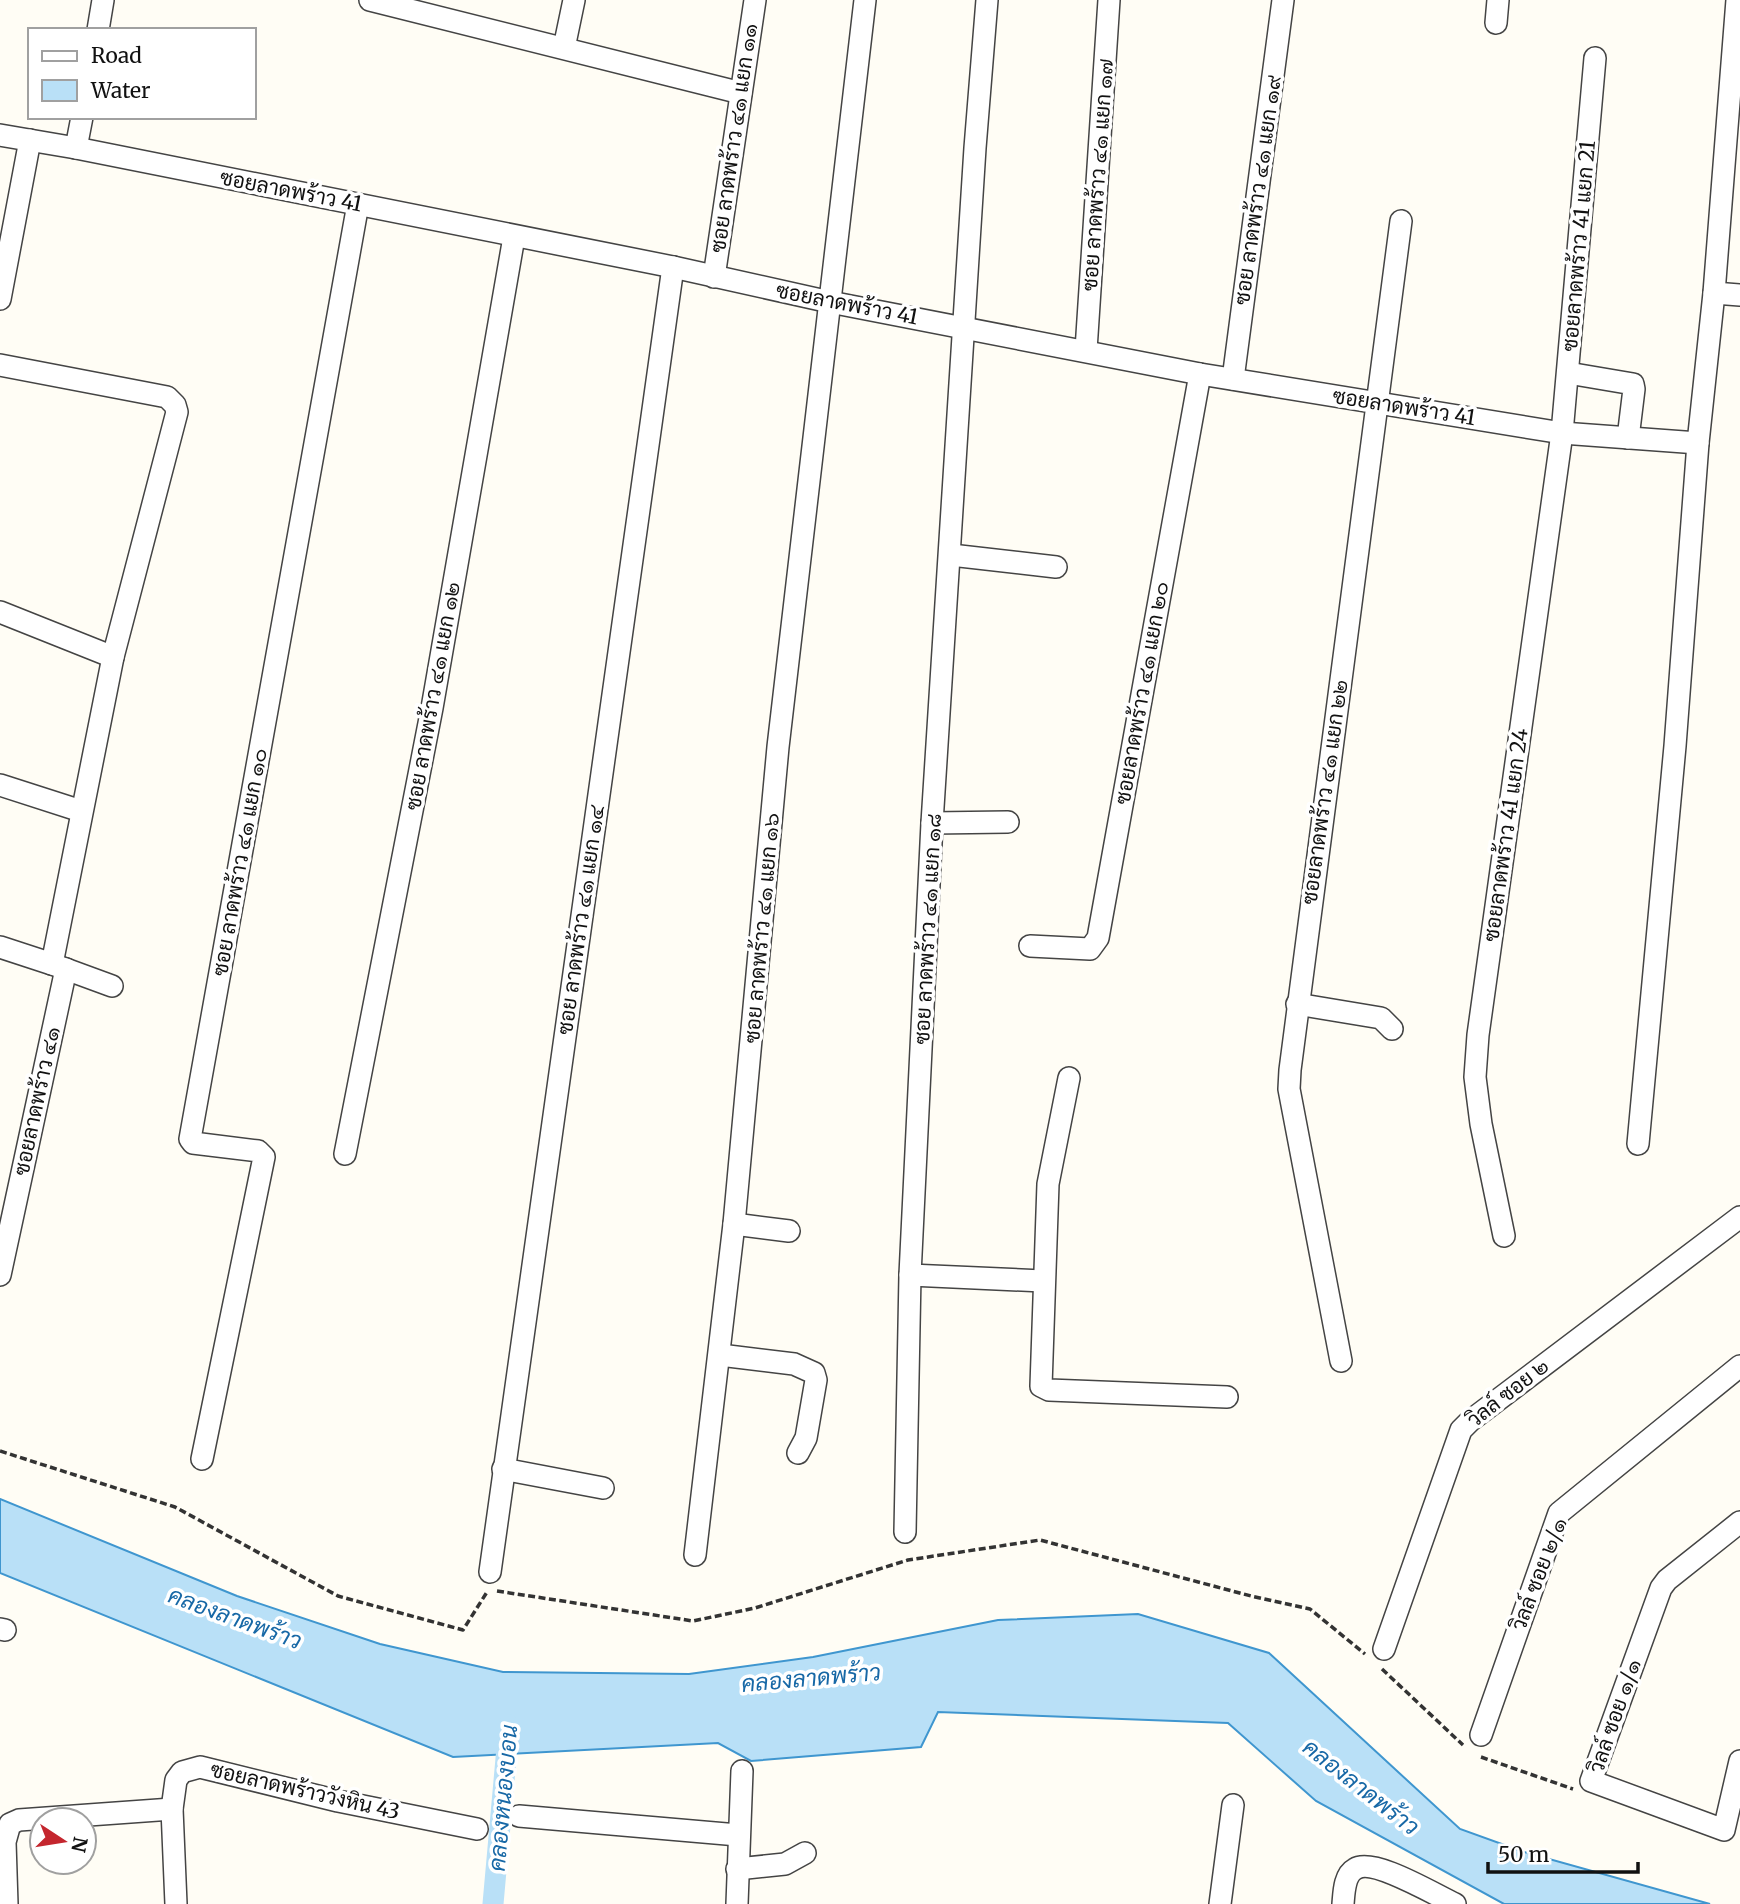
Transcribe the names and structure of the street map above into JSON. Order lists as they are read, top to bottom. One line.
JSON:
{"streets":{"street":["ซอย ลาดพร้าว ๔๑ แยก ๑๑","ซอย ลาดพร้าว ๔๑ แยก ๑๗","ซอย ลาดพร้าว ๔๑ แยก ๑๙","ซอยลาดพร้าว 41","ซอยลาดพร้าว 41 แยก 21","ซอยลาดพร้าว ๔๑ แยก ๒๐","ซอย ลาดพร้าว ๔๑ แยก ๑๒","ซอยลาดพร้าว ๔๑ แยก ๒๒","ซอยลาดพร้าว 41 แยก 24","ซอย ลาดพร้าว ๔๑ แยก ๑๐","ซอย ลาดพร้าว ๔๑ แยก ๑๔","ซอย ลาดพร้าว ๔๑ แยก ๑๖","ซอย ลาดพร้าว ๔๑ แยก ๑๘","ซอยลาดพร้าว ๔๑","วิลล์ ซอย ๒","วิลล์ ซอย ๒/๑","วิลล์ ซอย ๑/๑","ซอยลาดพร้าววังหิน 43"]},"crossings":[["ซอย ลาดพร้าว ๔๑ แยก ๑๑","ซอยลาดพร้าว 41"],["ซอย ลาดพร้าว ๔๑ แยก ๑๗","ซอยลาดพร้าว 41"],["ซอย ลาดพร้าว ๔๑ แยก ๑๙","ซอยลาดพร้าว 41"],["ซอยลาดพร้าว 41","ซอยลาดพร้าว 41 แยก 21"],["ซอยลาดพร้าว 41","ซอยลาดพร้าว ๔๑ แยก ๒๐"],["ซอยลาดพร้าว 41","ซอย ลาดพร้าว ๔๑ แยก ๑๒"],["ซอยลาดพร้าว 41","ซอยลาดพร้าว ๔๑ แยก ๒๒"],["ซอยลาดพร้าว 41","ซอยลาดพร้าว 41 แยก 24"],["ซอยลาดพร้าว 41","ซอย ลาดพร้าว ๔๑ แยก ๑๐"],["ซอยลาดพร้าว 41","ซอย ลาดพร้าว ๔๑ แยก ๑๔"],["ซอยลาดพร้าว 41","ซอย ลาดพร้าว ๔๑ แยก ๑๖"],["ซอยลาดพร้าว 41","ซอย ลาดพร้าว ๔๑ แยก ๑๘"],["ซอยลาดพร้าว 41 แยก 21","ซอยลาดพร้าว 41 แยก 24"]],"water":["คลองลาดพร้าว","คลองหนองบอน"],"legend":["Road","Water"],"scale_bar":"50 m","north":"right"}
